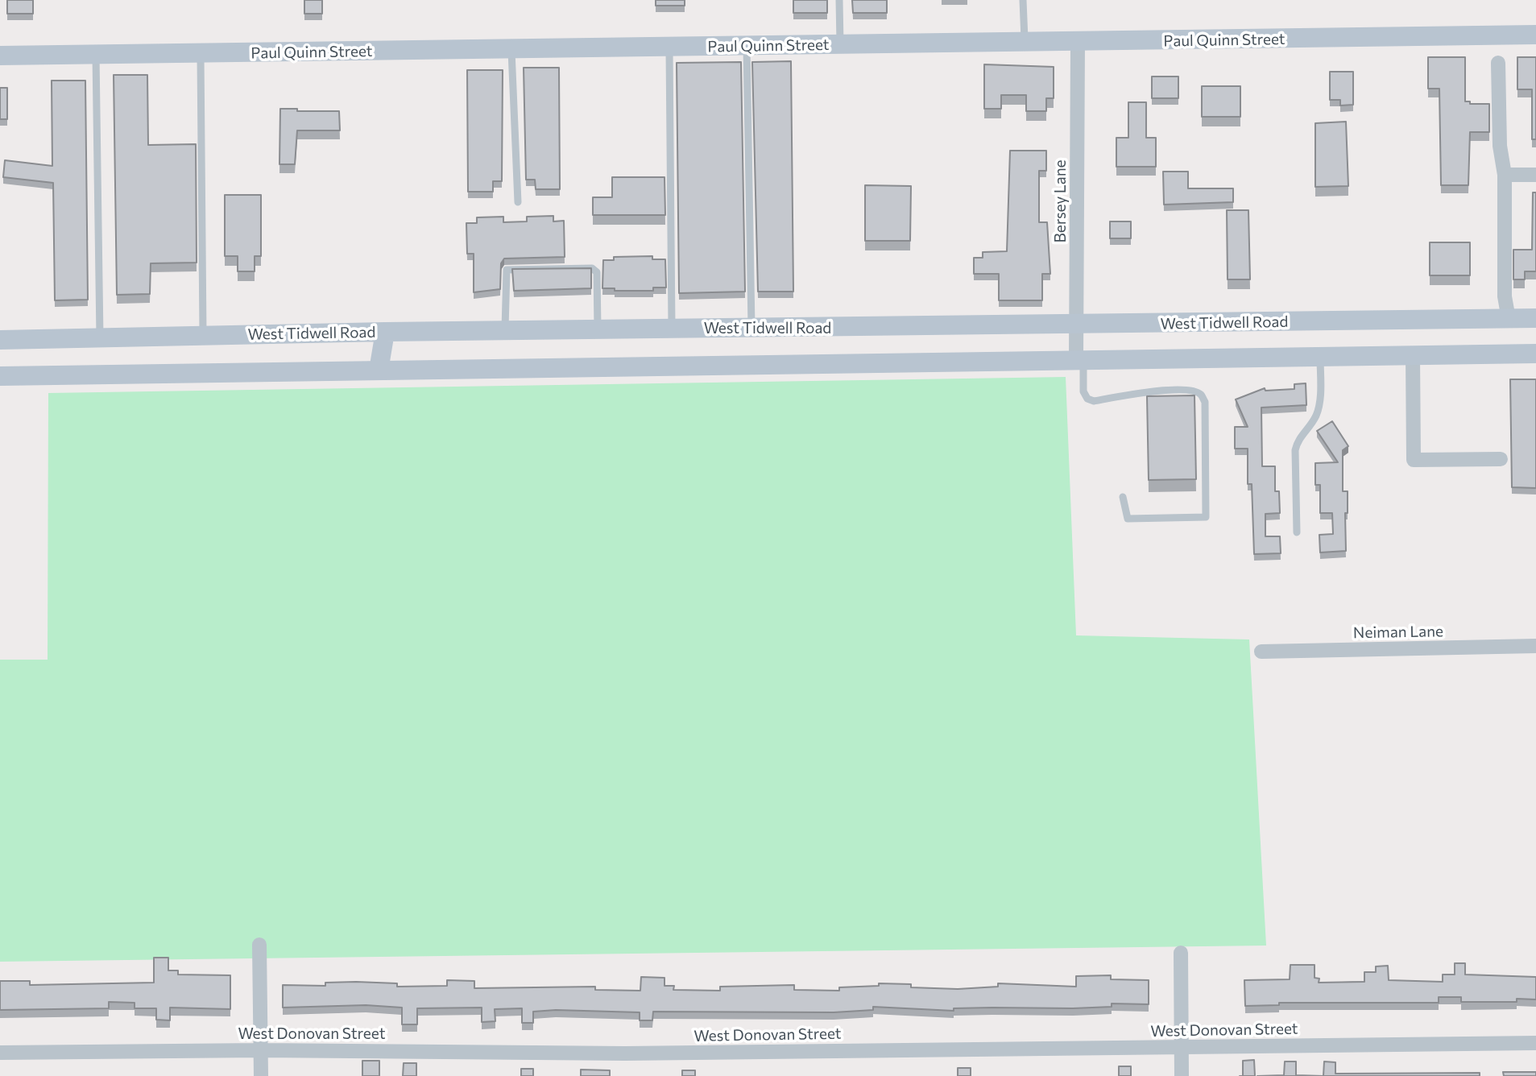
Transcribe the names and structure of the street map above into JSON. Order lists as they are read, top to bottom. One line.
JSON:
{"streets":{"main road":["Paul Quinn Street","West Tidwell Road"],"street":["Bersey Lane","Neiman Lane","West Donovan Street"]},"crossings":[["Paul Quinn Street","Bersey Lane"],["Bersey Lane","West Tidwell Road"]]}
